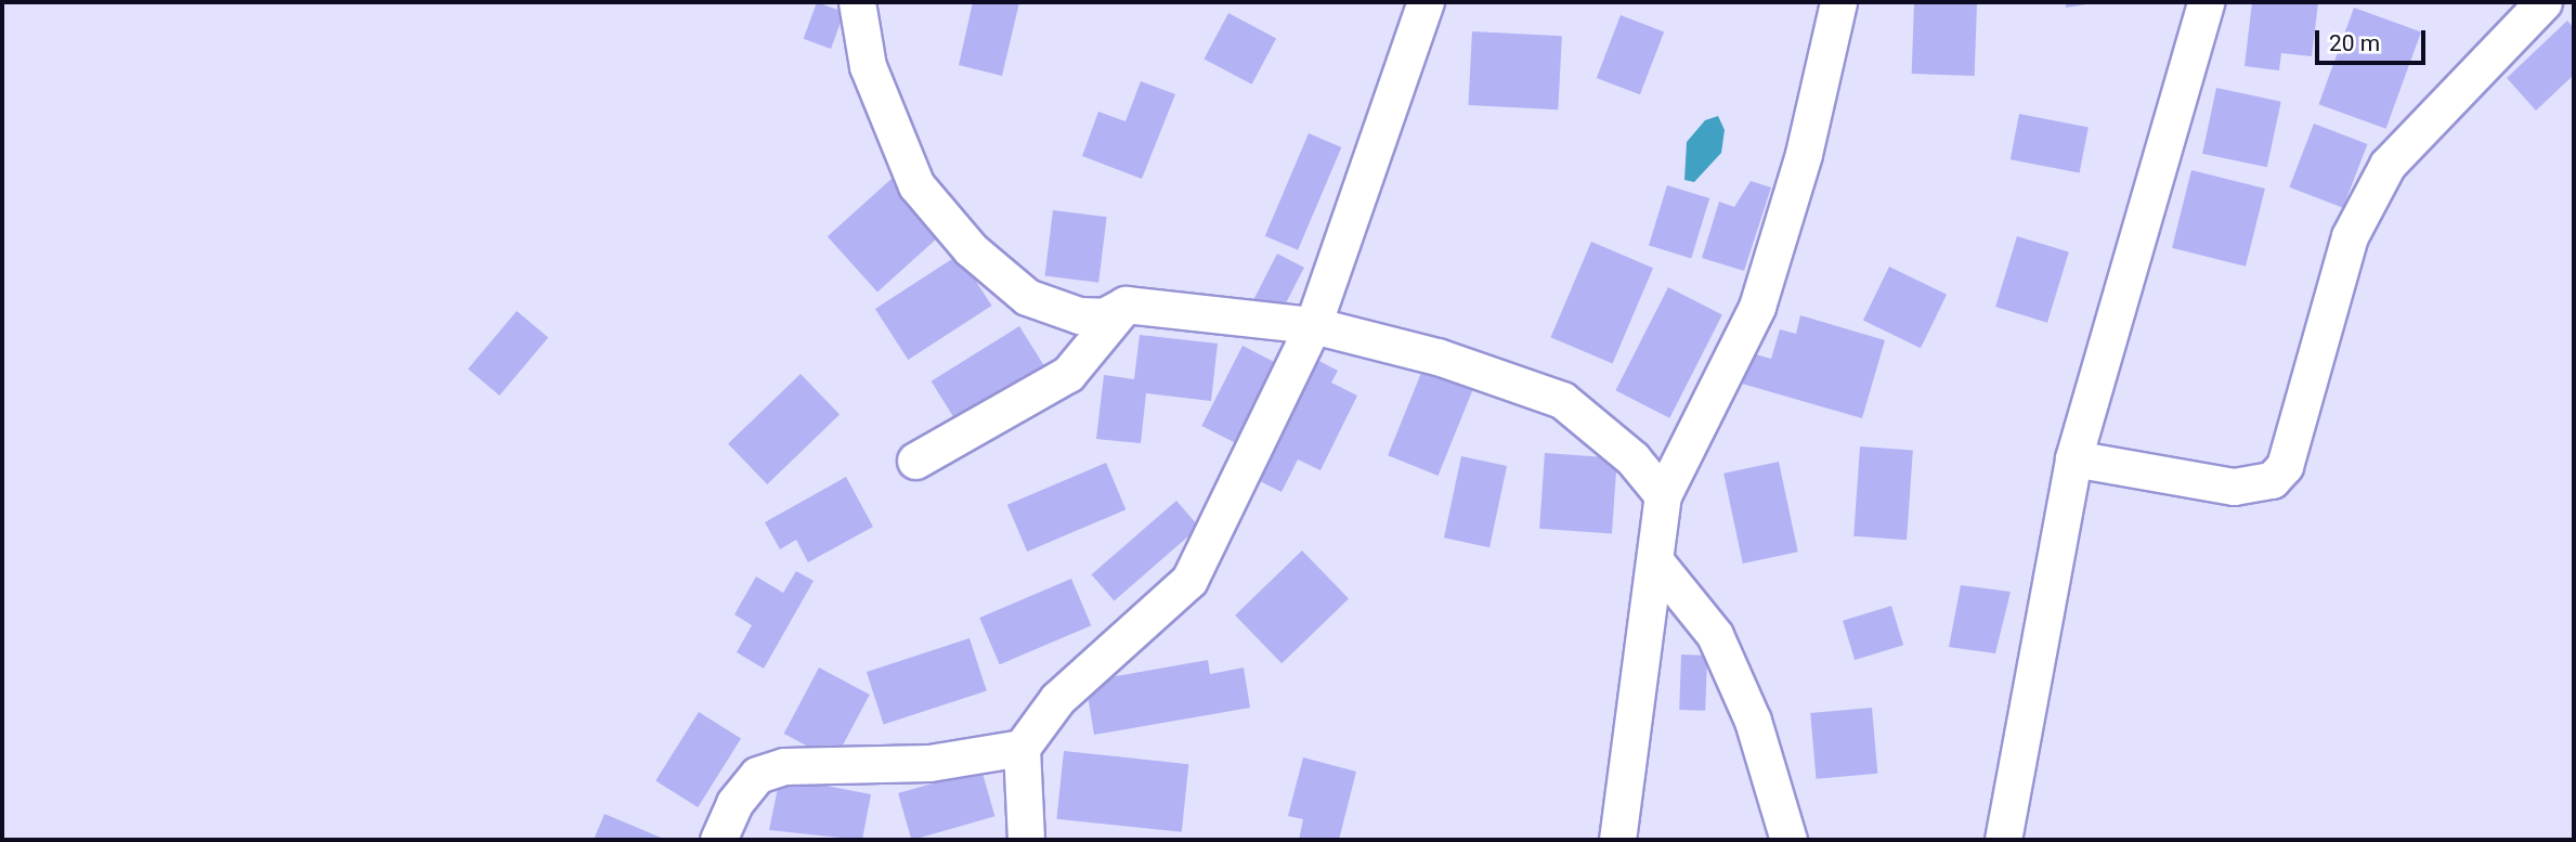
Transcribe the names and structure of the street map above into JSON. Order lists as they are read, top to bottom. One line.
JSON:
{"scale_bar":"20 m"}
